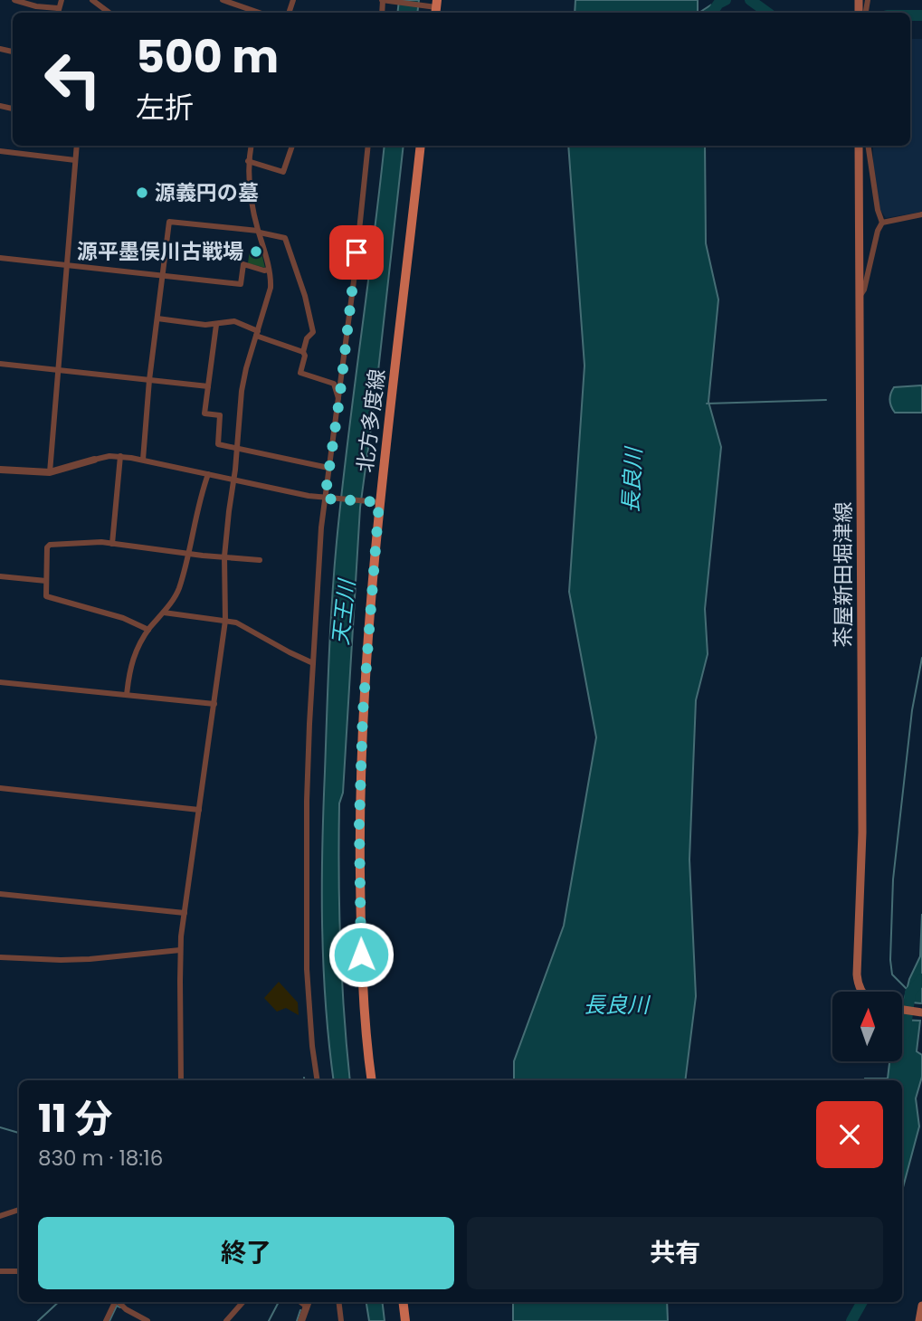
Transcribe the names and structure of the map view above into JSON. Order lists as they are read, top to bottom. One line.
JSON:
{"streets":{"main road":["北方多度線","茶屋新田堀津線"]},"water":["長良川","天王川"],"places":["源義円の墓","源平墨俣川古戦場"],"north":"top","page":{"turn":["500 m","左折"],"heading":["11 分","830 m · 18:16"],"buttons":["終了","共有"]}}
